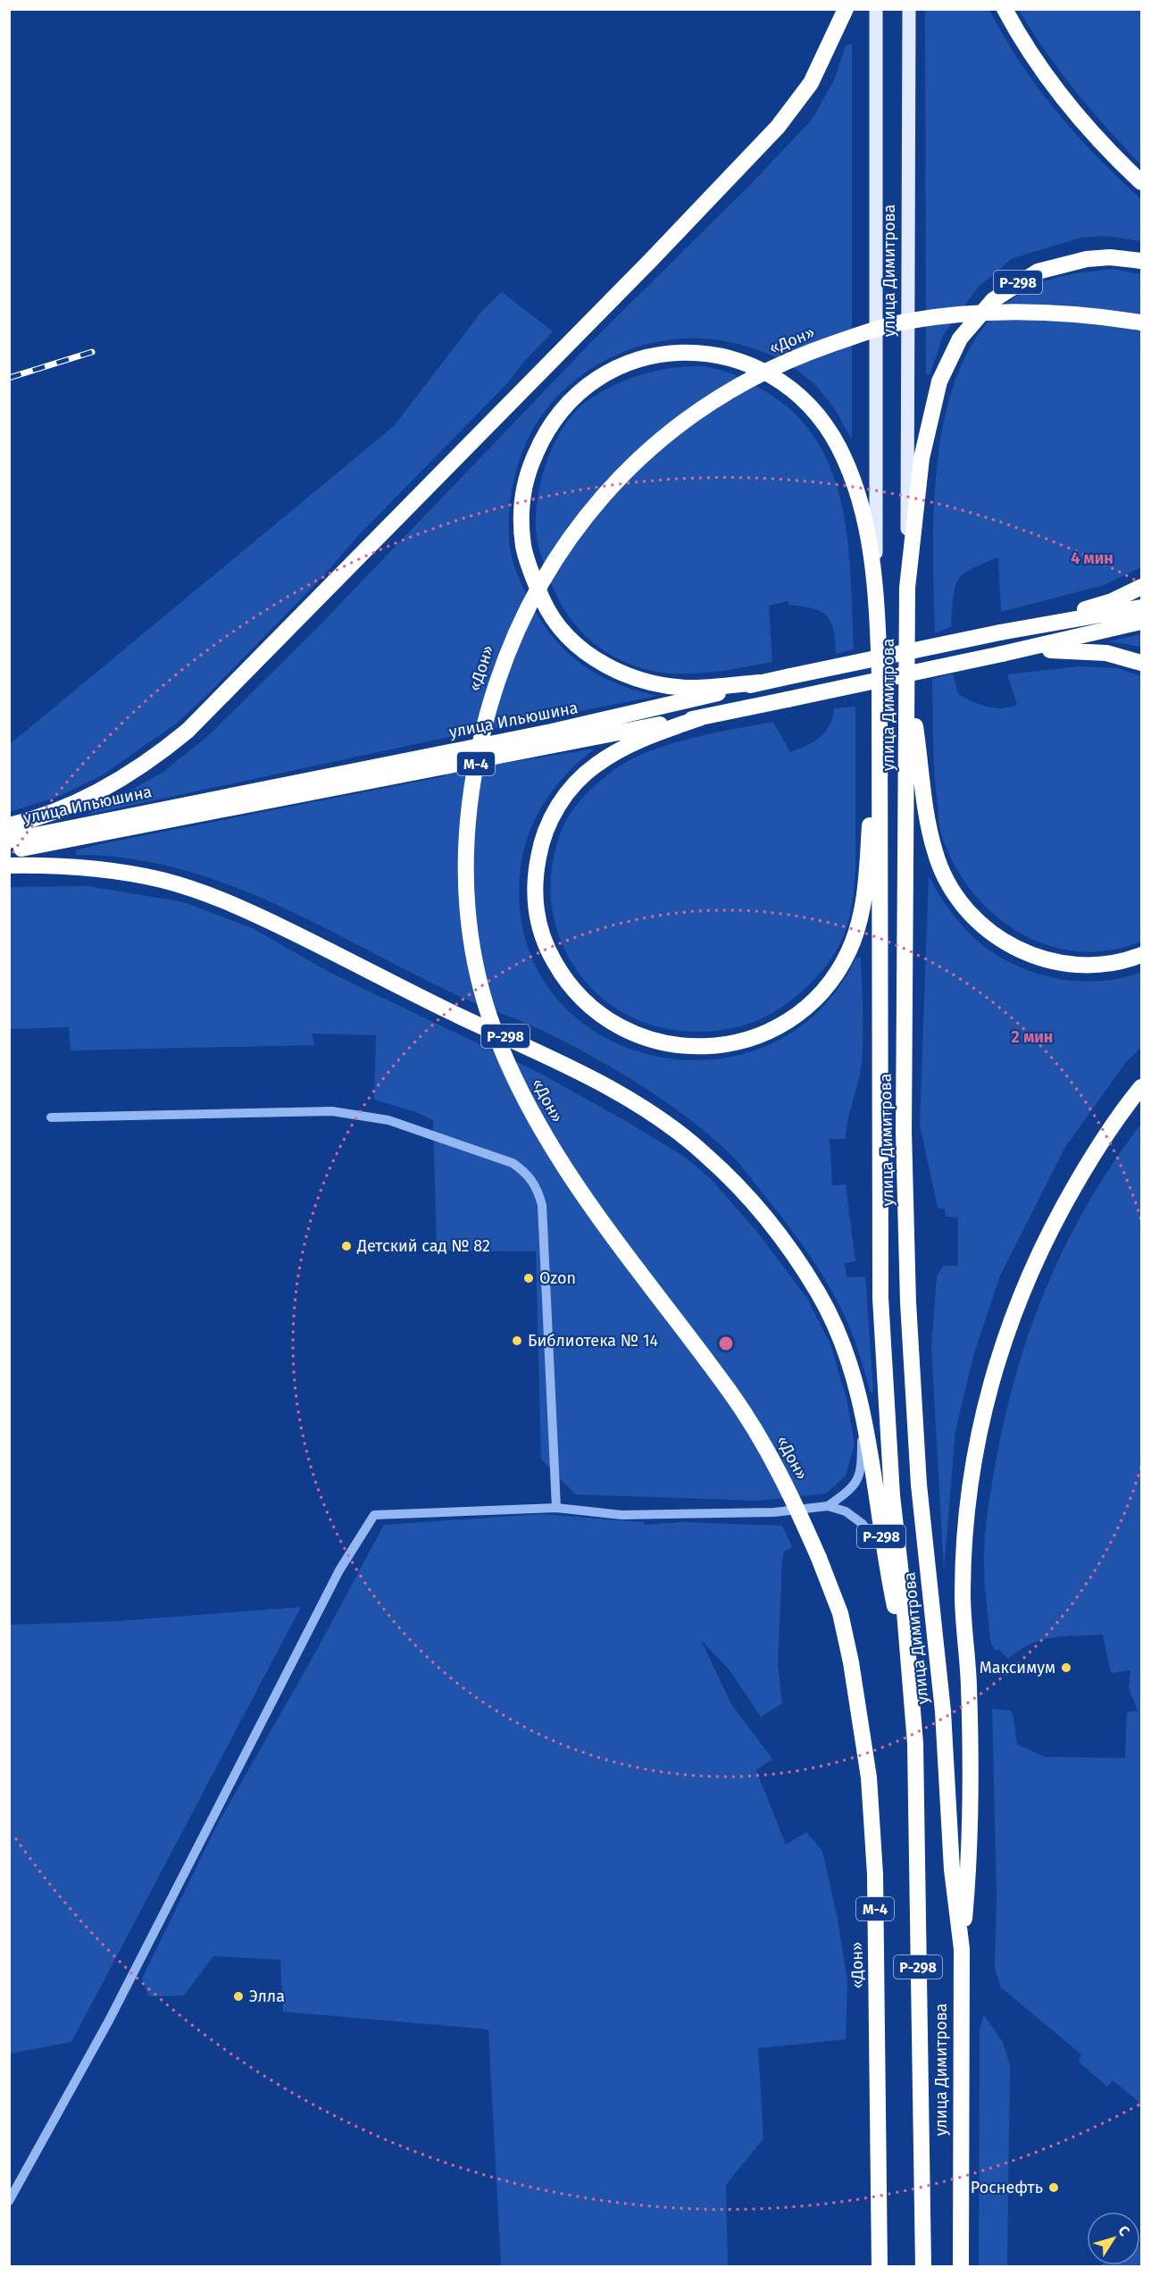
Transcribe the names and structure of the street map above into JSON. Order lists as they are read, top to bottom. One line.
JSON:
{"streets":{"highway":["улица Димитрова","Р-298","«Дон»","улица Ильюшина","М-4"]},"crossings":[["улица Димитрова","Р-298"]],"places":["Детский сад № 82","Ozon","Библиотека № 14","Максимум","Элла","Роснефть"],"north":"top right","rings":["4 мин","2 мин"]}
